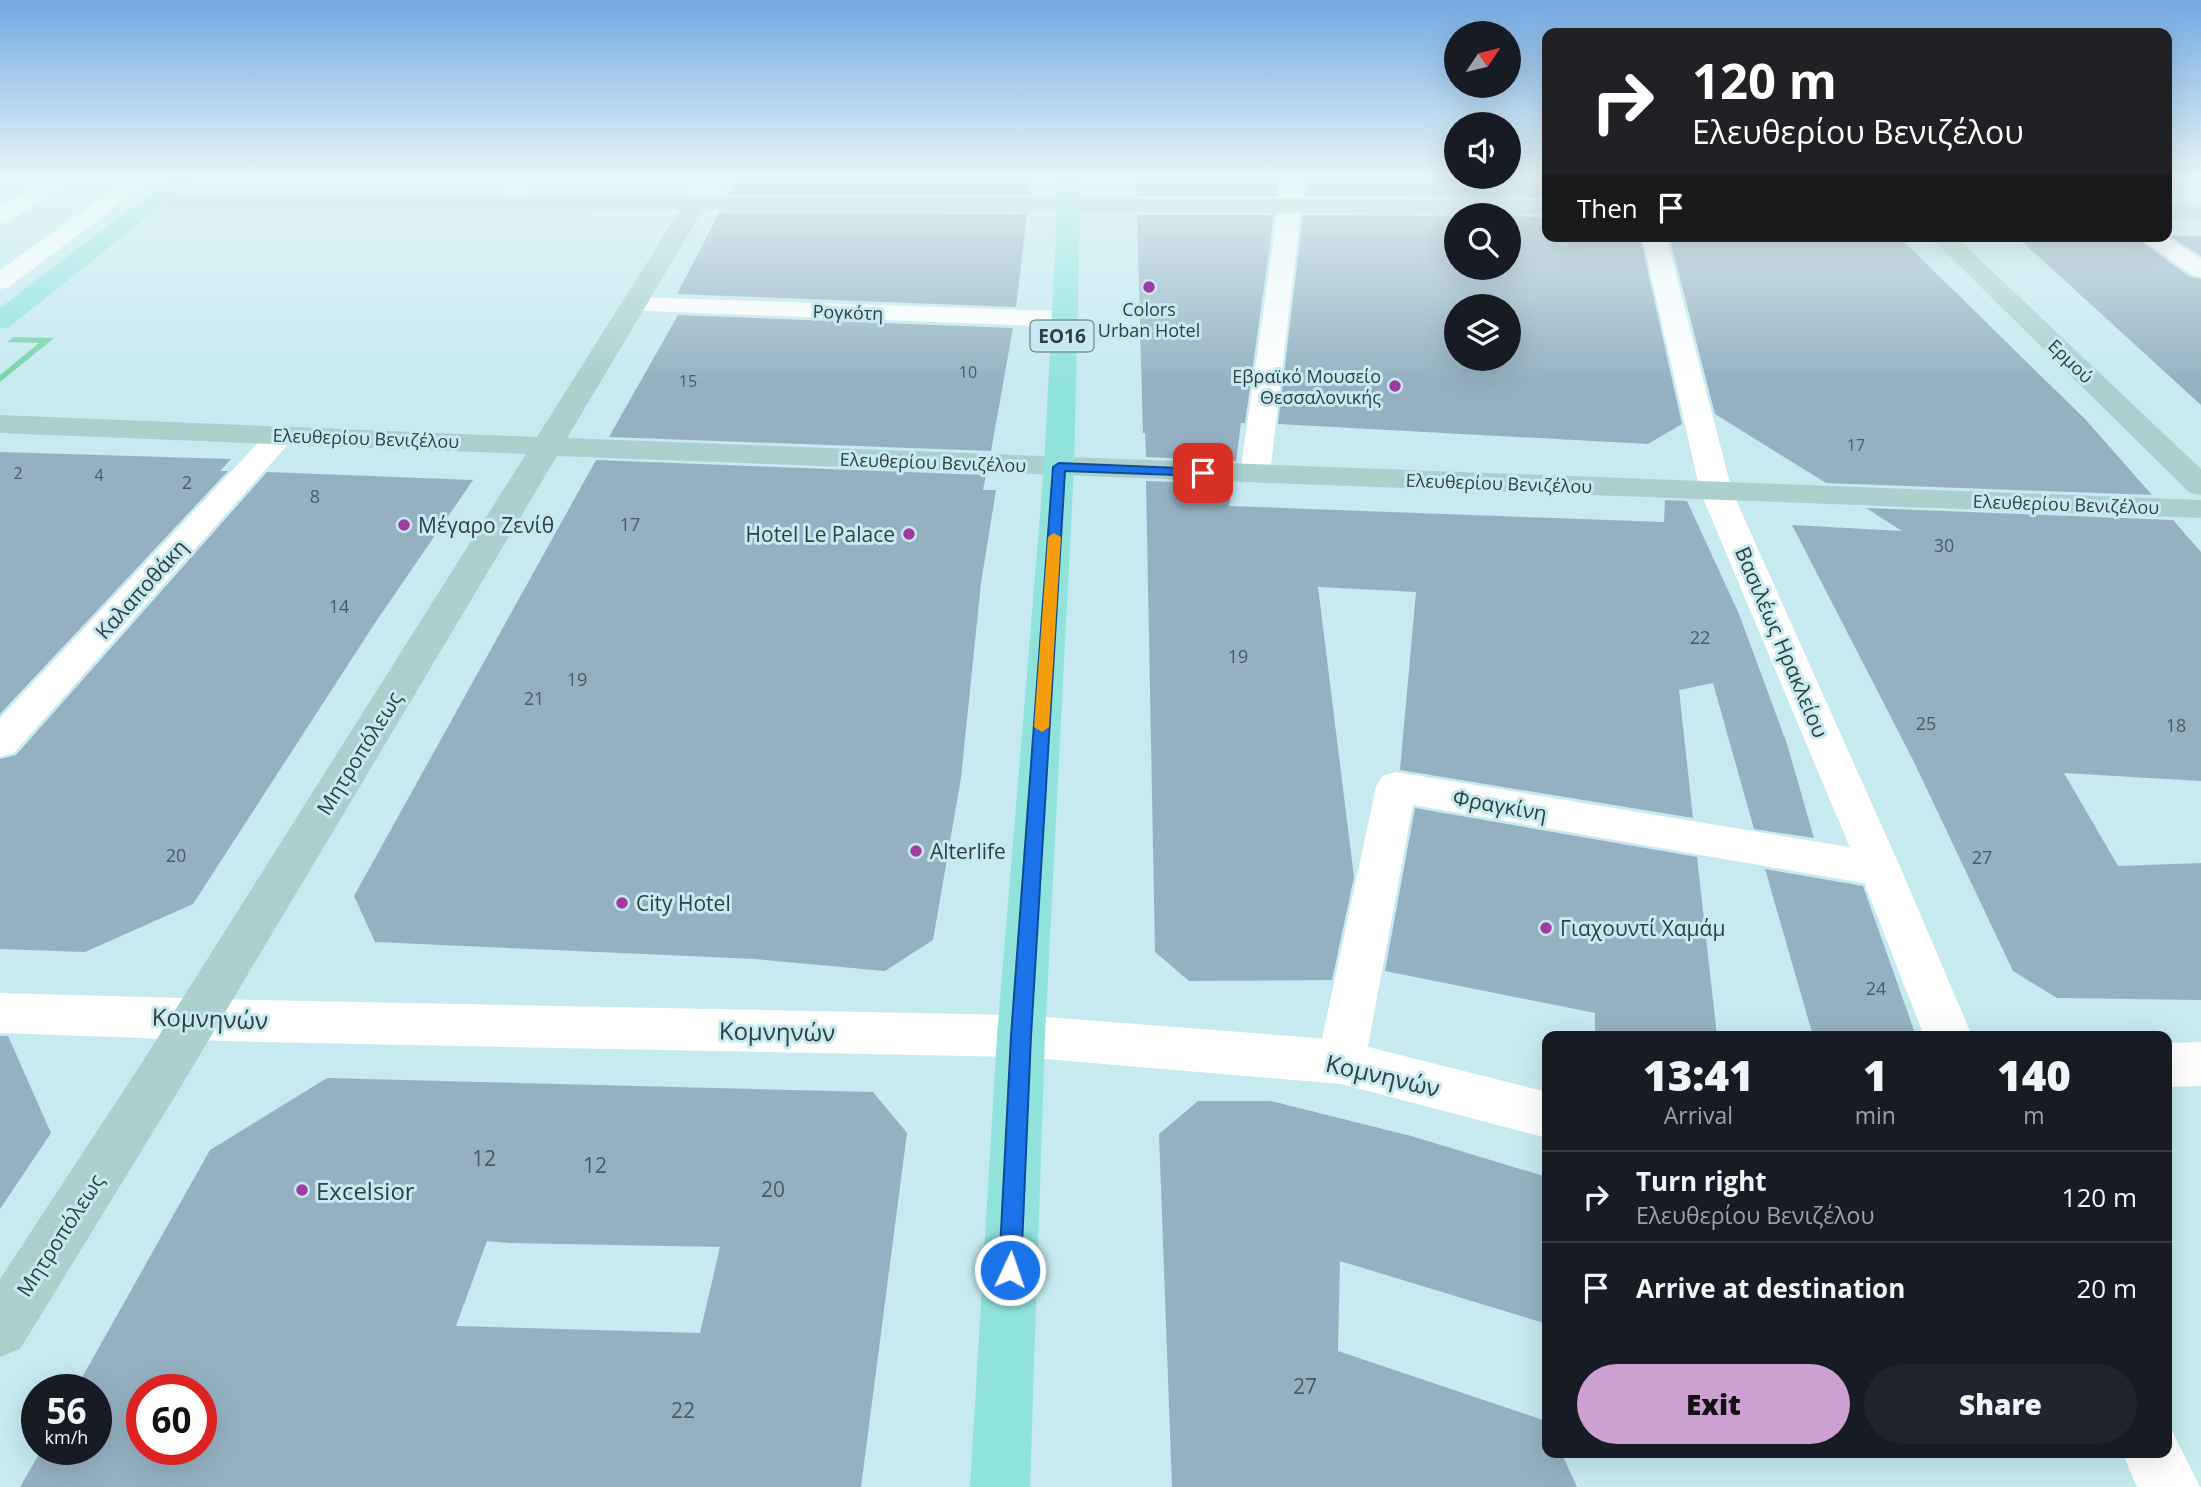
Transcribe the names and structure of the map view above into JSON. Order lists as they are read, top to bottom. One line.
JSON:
{"streets":{"main road":["ΕΟ16","Ερμού","Ελευθερίου Βενιζέλου","Μητροπόλεως"],"street":["Ρογκότη","Καλαποθάκη","Βασιλέως Ηρακλείου","Φραγκίνη","Κομνηνών"]},"crossings":[["Ρογκότη","ΕΟ16"],["Ρογκότη","Μητροπόλεως"],["ΕΟ16","Ελευθερίου Βενιζέλου"],["ΕΟ16","Κομνηνών"],["Ελευθερίου Βενιζέλου","Καλαποθάκη"],["Ελευθερίου Βενιζέλου","Βασιλέως Ηρακλείου"],["Ελευθερίου Βενιζέλου","Μητροπόλεως"],["Βασιλέως Ηρακλείου","Φραγκίνη"],["Μητροπόλεως","Κομνηνών"],["Φραγκίνη","Κομνηνών"]],"places":["Colors Urban Hotel","Εβραϊκό Μουσείο Θεσσαλονικής","Μέγαρο Ζενίθ","Hotel Le Palace","Alterlife","City Hotel","Γιαχουντί Χαμάμ","Excelsior"],"house_numbers":["10","15","17","2","4","2","8","17","30","14","22","19","19","21","25","18","20","27","24","12","12","20","27","22"],"north":"top right","page":{"turn":["120 m","Ελευθερίου Βενιζέλου"],"then":"Then","eta":["13:41","Arrival","1","min","140","m"],"list":[{"name":"Turn right","note":"Ελευθερίου Βενιζέλου","value":"120 m"},{"name":"Arrive at destination","value":"20 m"}],"buttons":["Exit","Share"],"speed":"56 km/h","limit":"60"}}
